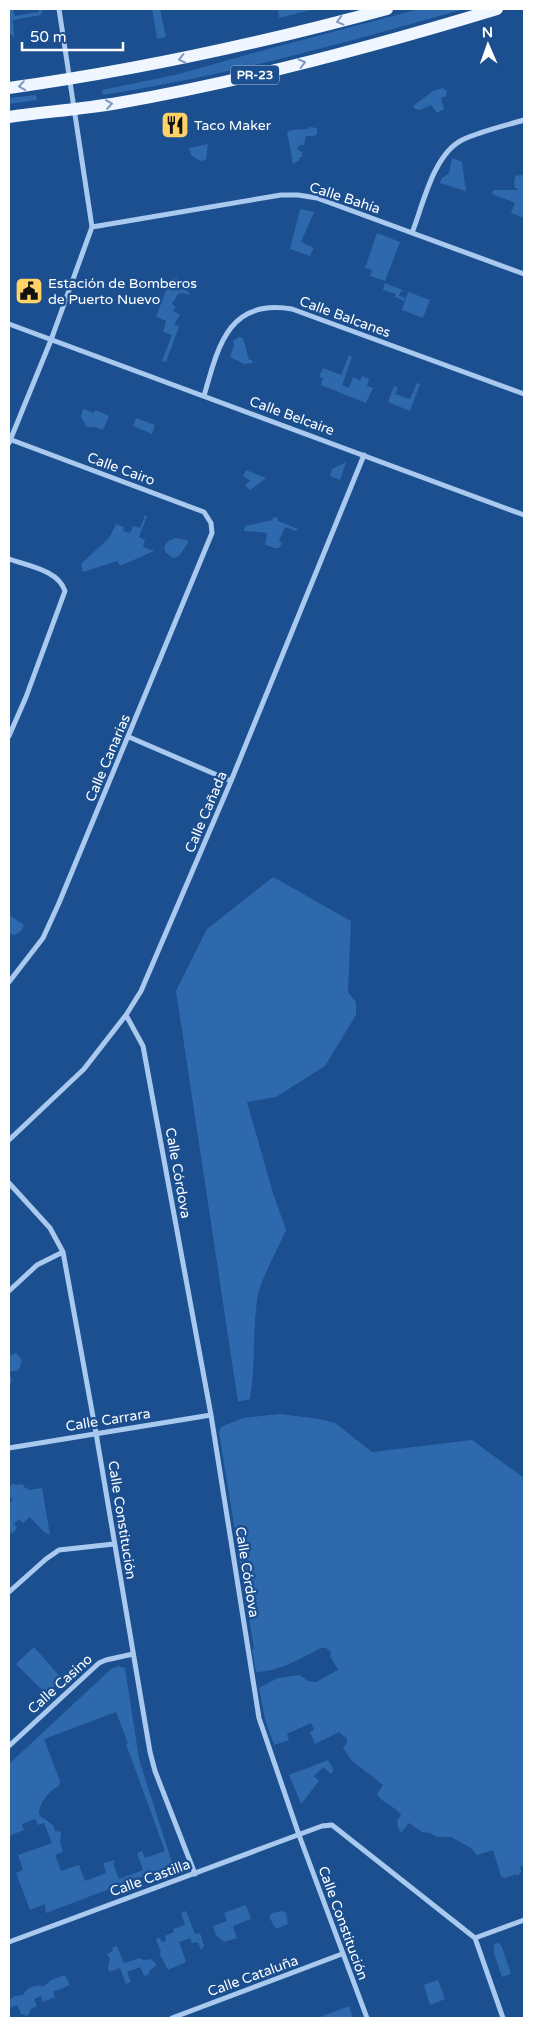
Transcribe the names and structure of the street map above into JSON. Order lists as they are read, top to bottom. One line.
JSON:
{"streets":{"main road":["PR-23"],"street":["Calle Bahía","Calle Balcanes","Calle Belcaire","Calle Cairo","Calle Canarias","Calle Cañada","Calle Córdova","Calle Carrara","Calle Constitución","Calle Casino","Calle Castilla","Calle Cataluña"]},"crossings":[["Calle Balcanes","Calle Belcaire"],["Calle Belcaire","Calle Cañada"],["Calle Cairo","Calle Canarias"],["Calle Cañada","Calle Córdova"],["Calle Córdova","Calle Carrara"],["Calle Córdova","Calle Constitución"],["Calle Córdova","Calle Castilla"],["Calle Carrara","Calle Constitución"],["Calle Constitución","Calle Casino"],["Calle Constitución","Calle Castilla"],["Calle Constitución","Calle Cataluña"]],"places":{"restaurant":["Taco Maker"],"public building":["Estación de Bomberos de Puerto Nuevo"]},"scale_bar":"50 m","north":"top"}
